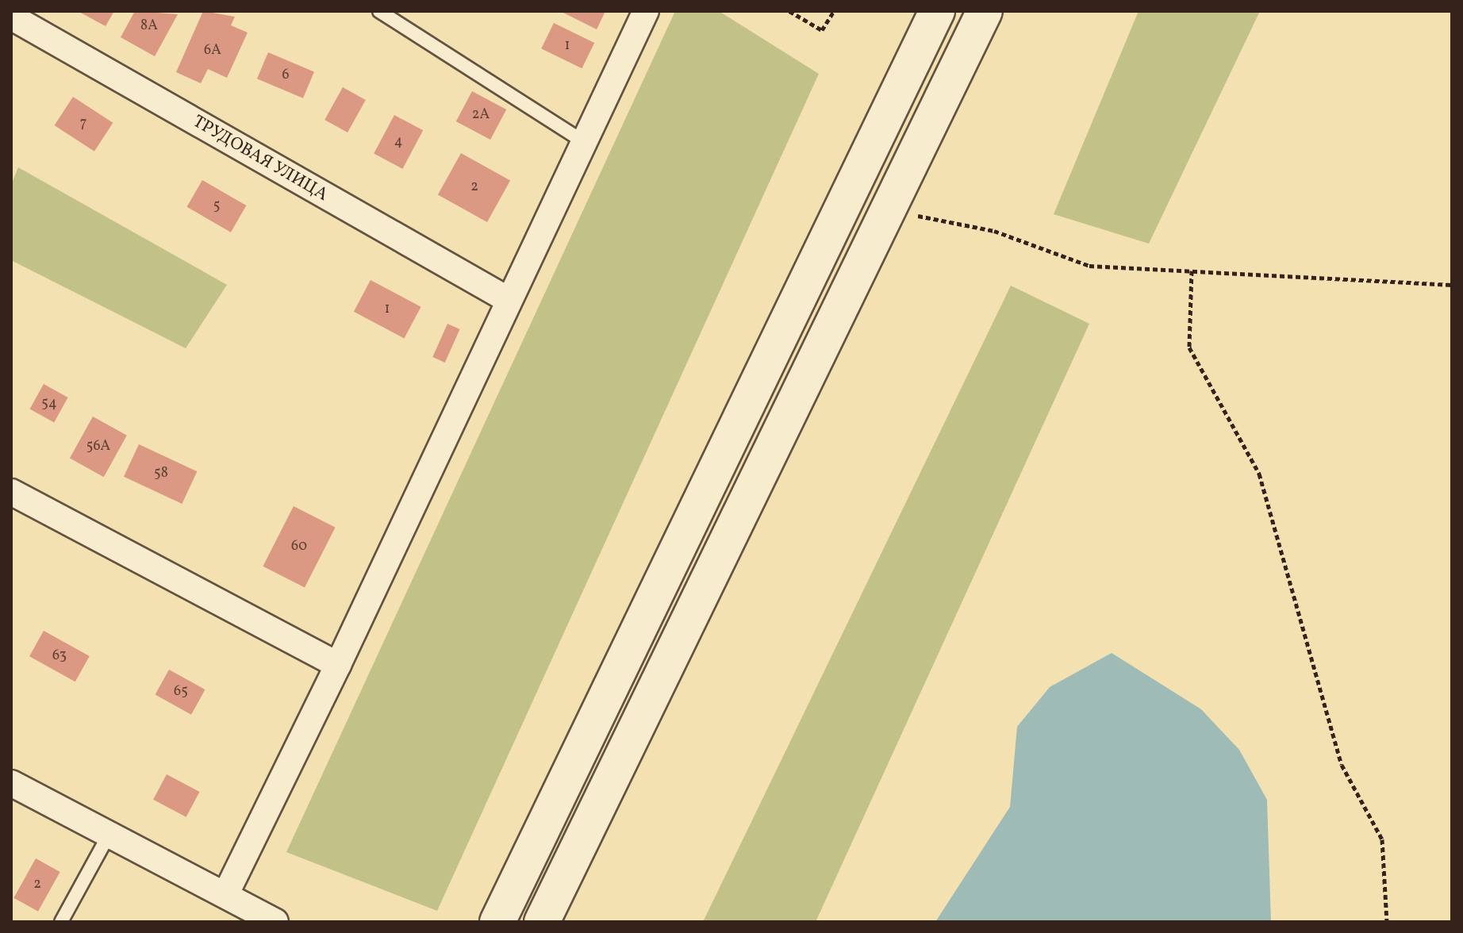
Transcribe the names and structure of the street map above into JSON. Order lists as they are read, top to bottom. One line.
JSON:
{"streets":{"street":["ТРУДОВАЯ УЛИЦА"]},"house_numbers":["8А","1","6А","6","2А","7","4","2","5","1","54","56А","58","60","63","65","2"]}
